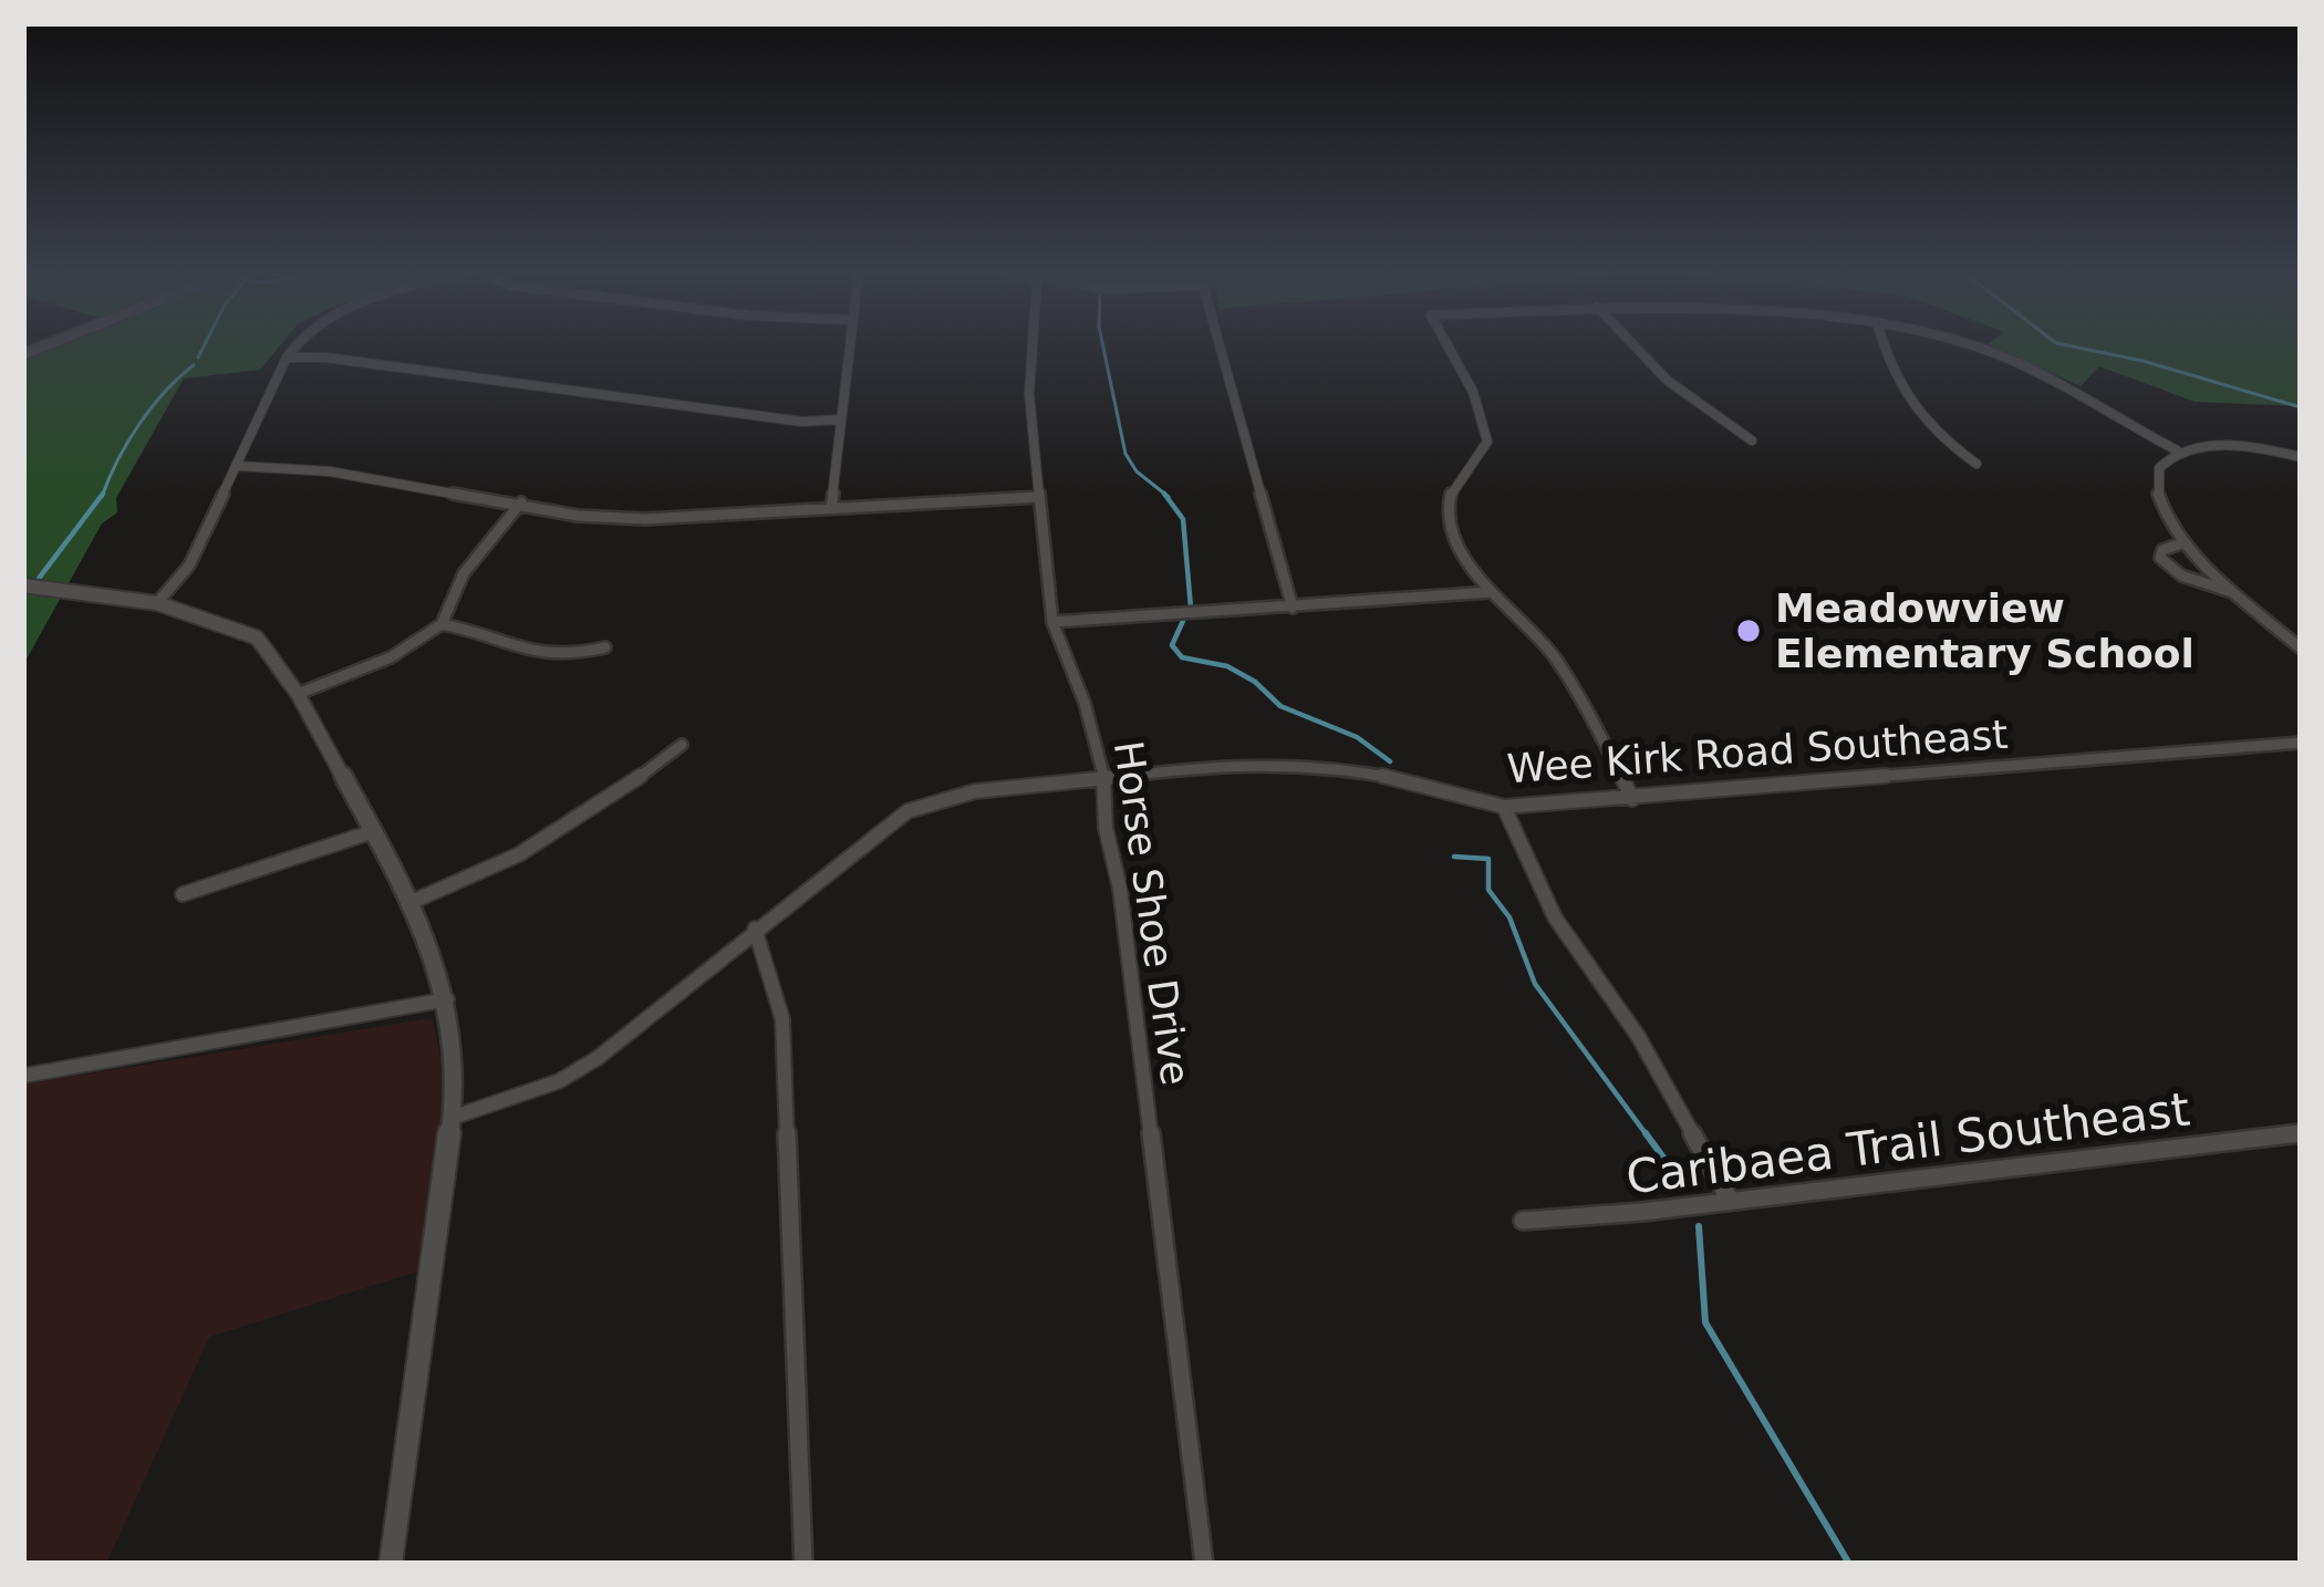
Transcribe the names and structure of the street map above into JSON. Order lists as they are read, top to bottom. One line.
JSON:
{"streets":{"street":["Wee Kirk Road Southeast","Horse Shoe Drive","Caribaea Trail Southeast"]},"crossings":[["Wee Kirk Road Southeast","Horse Shoe Drive"]],"places":["Meadowview Elementary School"]}
